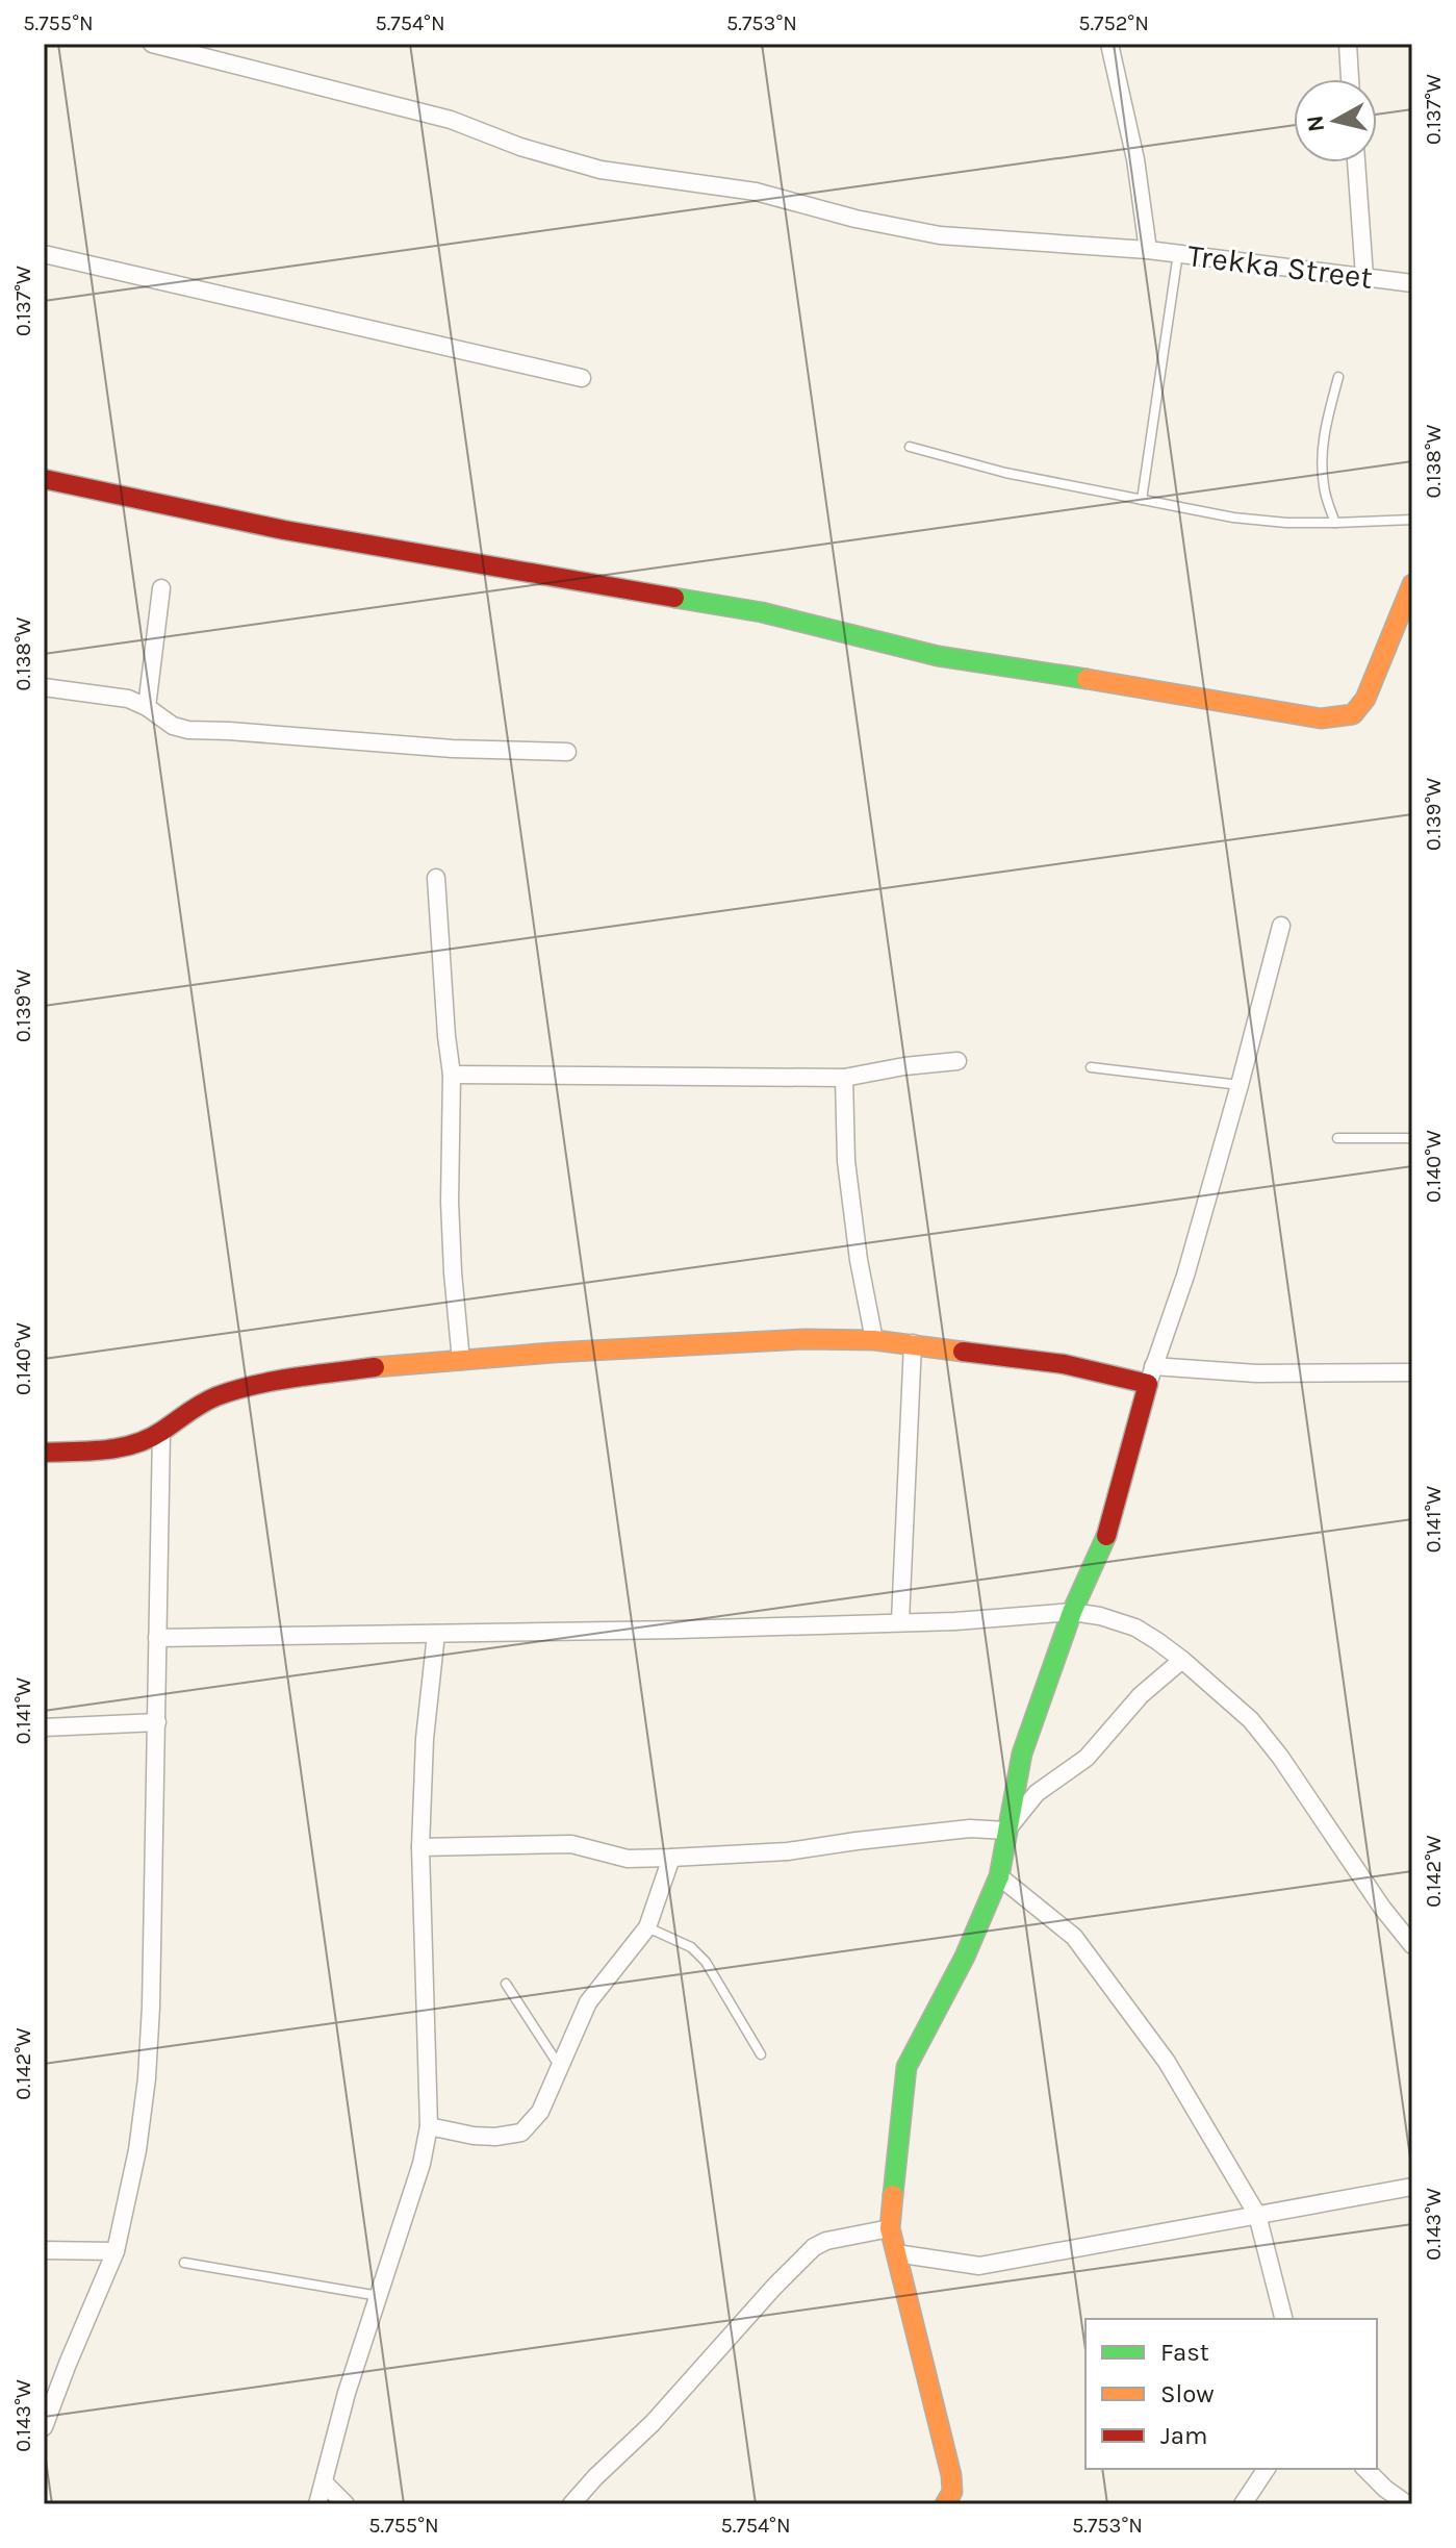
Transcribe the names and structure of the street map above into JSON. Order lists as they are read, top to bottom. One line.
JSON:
{"streets":{"street":["Trekka Street"]},"legend":["Fast","Slow","Jam"],"north":"left","coordinates":["5.755°N","5.754°N","5.753°N","5.752°N","0.137°W","0.138°W","0.139°W","0.140°W","0.141°W","0.142°W","0.143°W"]}
